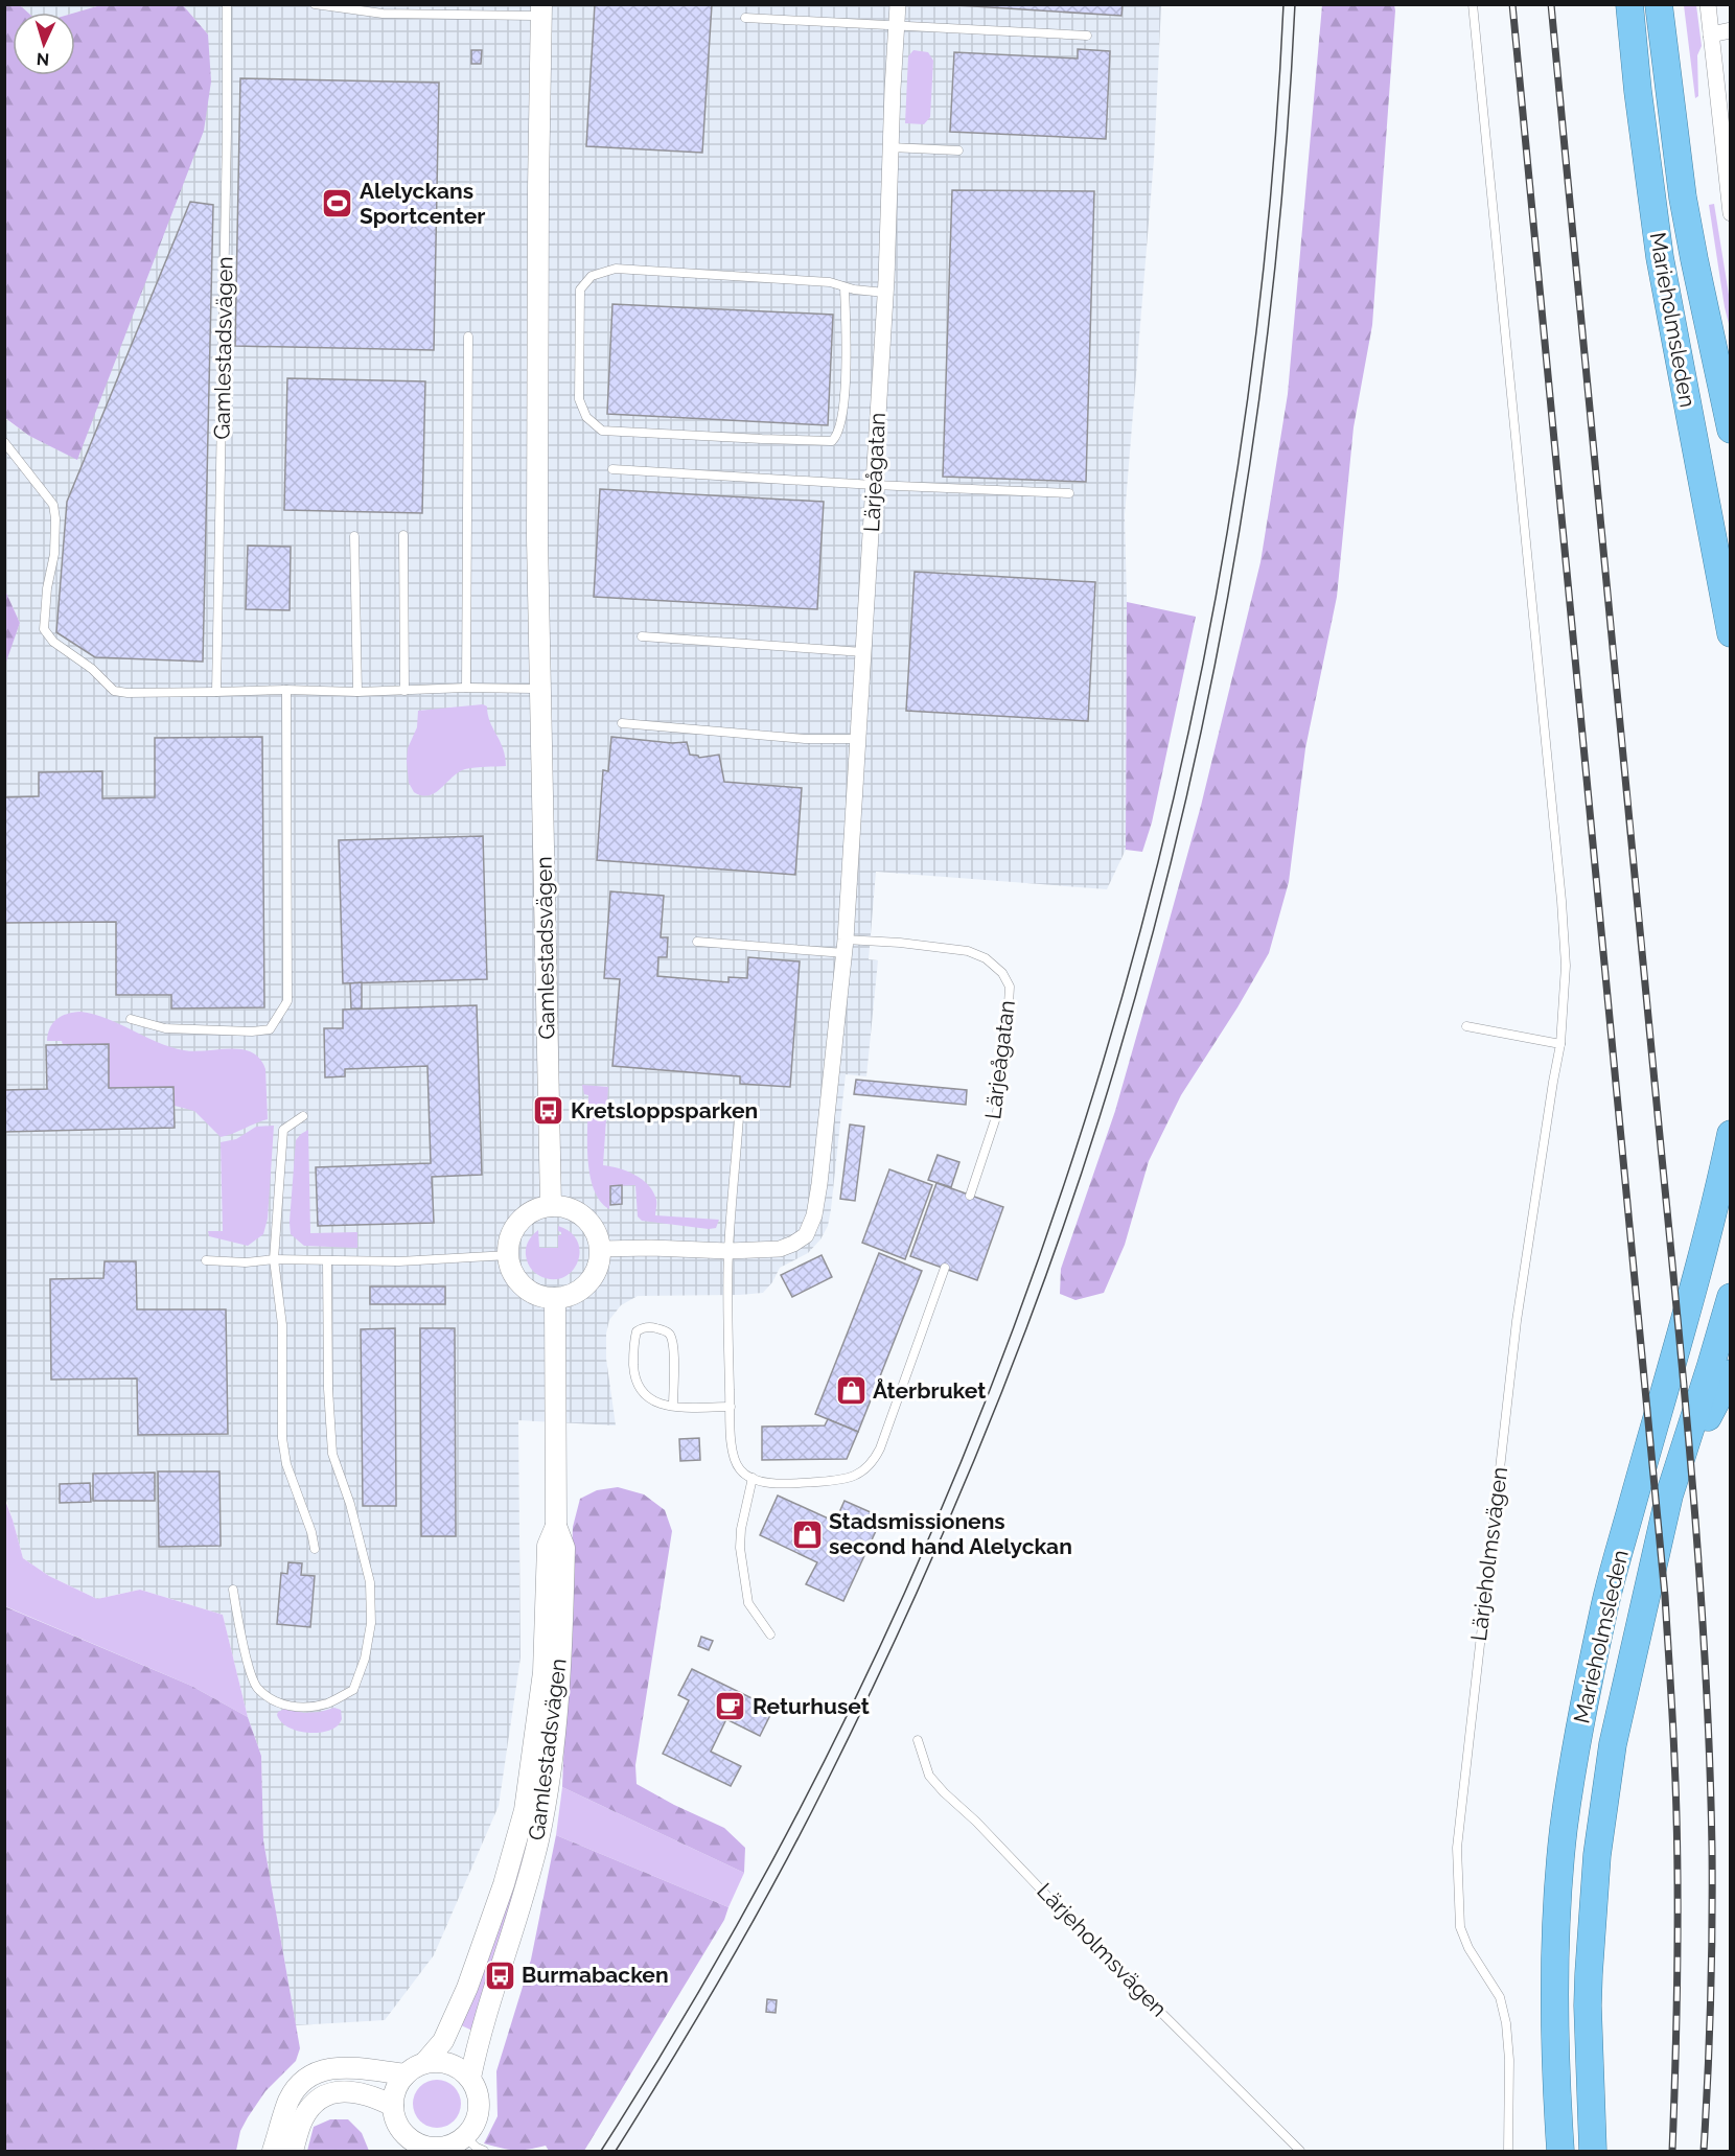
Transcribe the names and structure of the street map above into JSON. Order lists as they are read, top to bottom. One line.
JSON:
{"streets":{"highway":["Marieholmsleden"],"street":["Gamlestadsvägen","Lärjeågatan"],"lane":["Lärjeholmsvägen"]},"crossings":[["Gamlestadsvägen","Lärjeågatan"]],"places":{"sports":["Alelyckans Sportcenter"],"bus stop":["Kretsloppsparken","Burmabacken"],"shop":["Återbruket","Stadsmissionens second hand Alelyckan"],"cafe":["Returhuset"]},"north":"bottom"}
